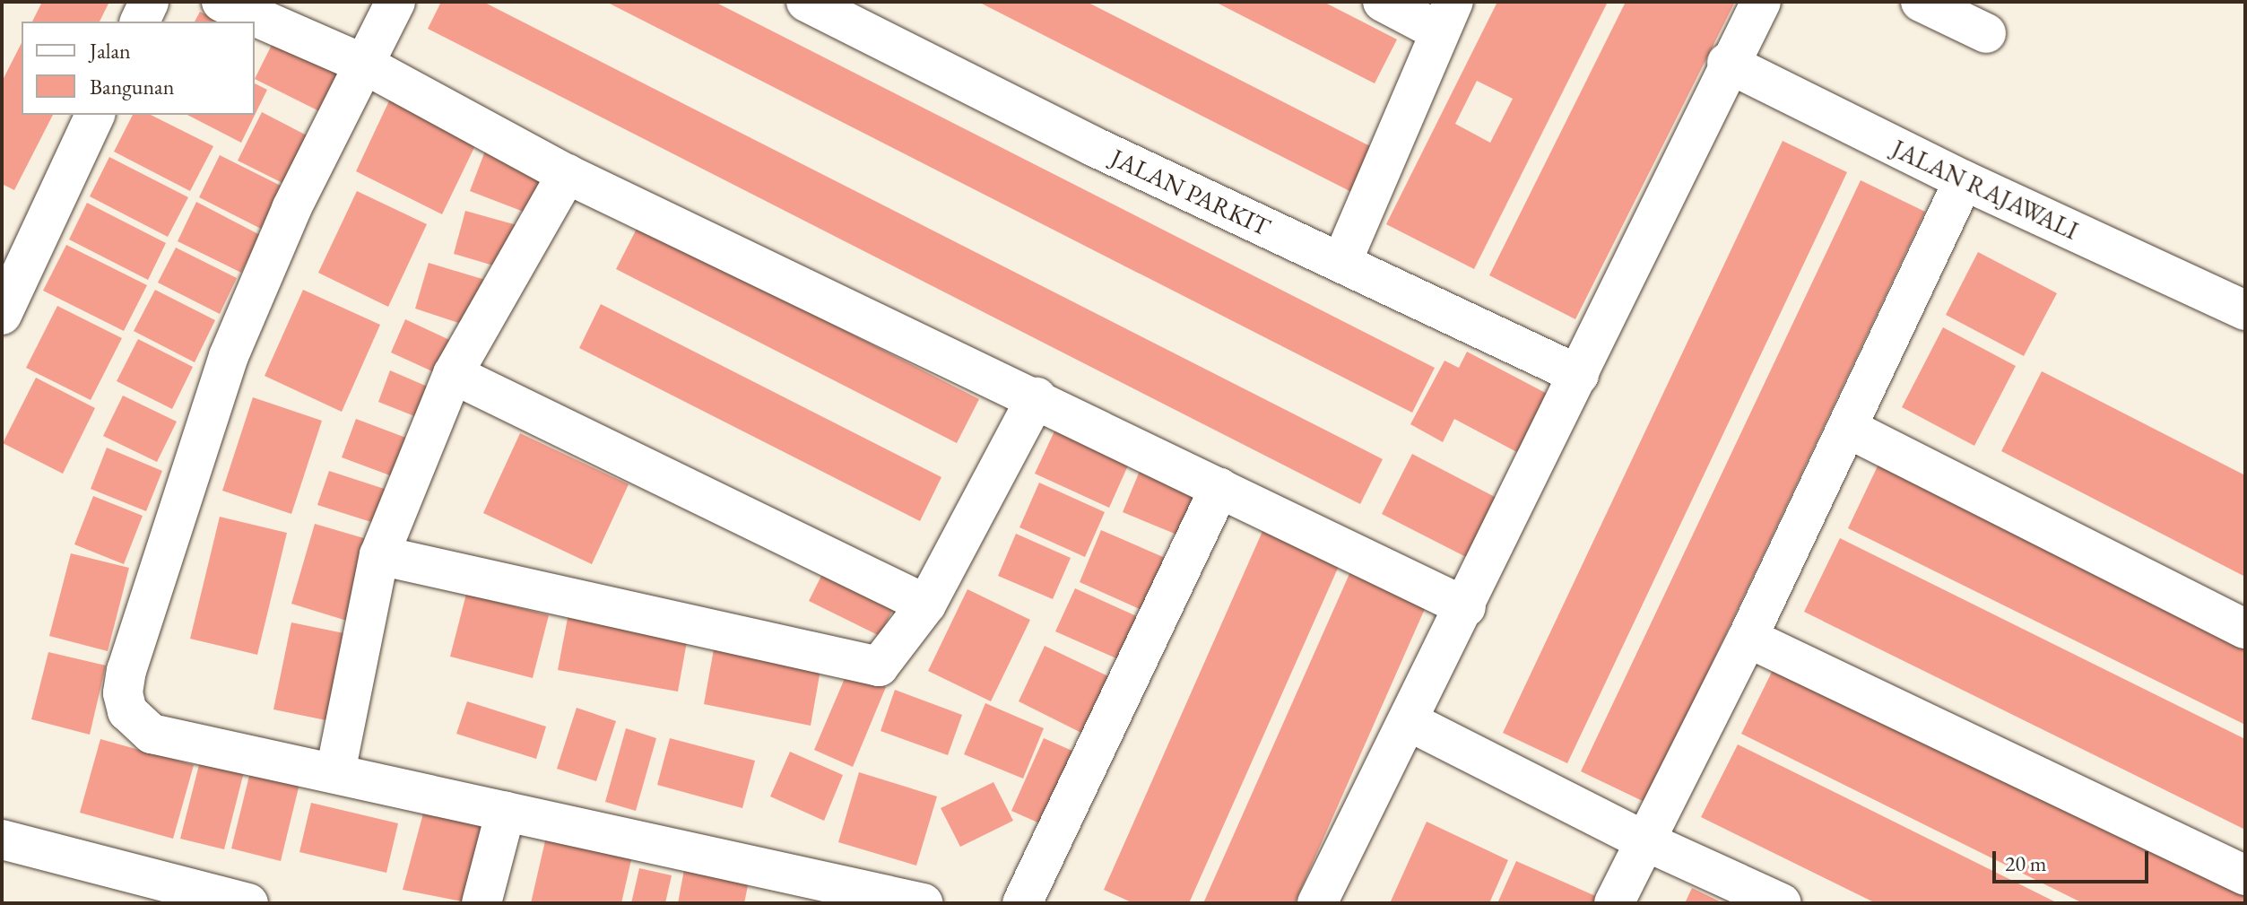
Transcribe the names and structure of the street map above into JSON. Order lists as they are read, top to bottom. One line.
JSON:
{"streets":{"street":["JALAN RAJAWALI","JALAN PARKIT"]},"legend":["Jalan","Bangunan"],"scale_bar":"20 m"}
